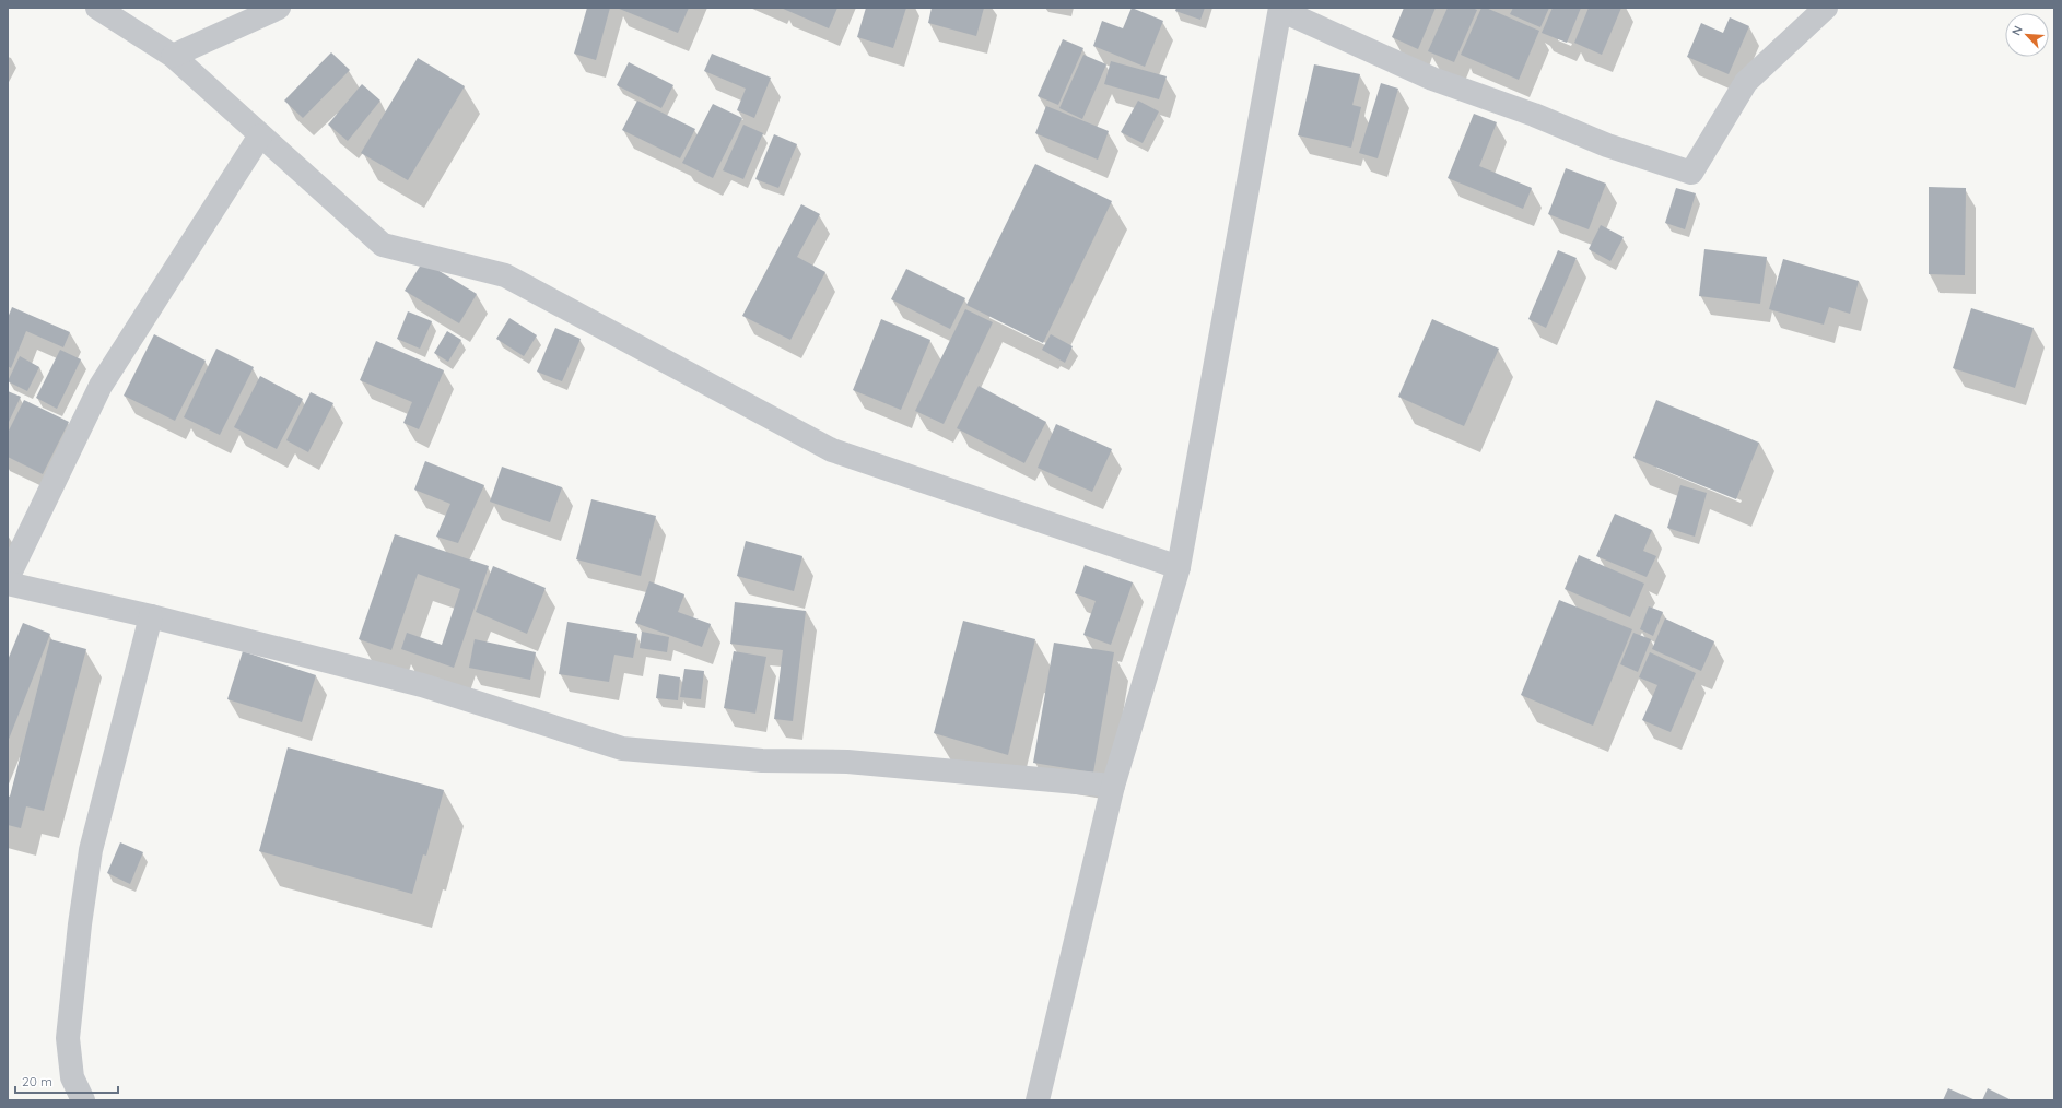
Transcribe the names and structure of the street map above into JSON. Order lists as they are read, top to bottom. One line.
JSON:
{"scale_bar":"20 m","north":"top left"}
